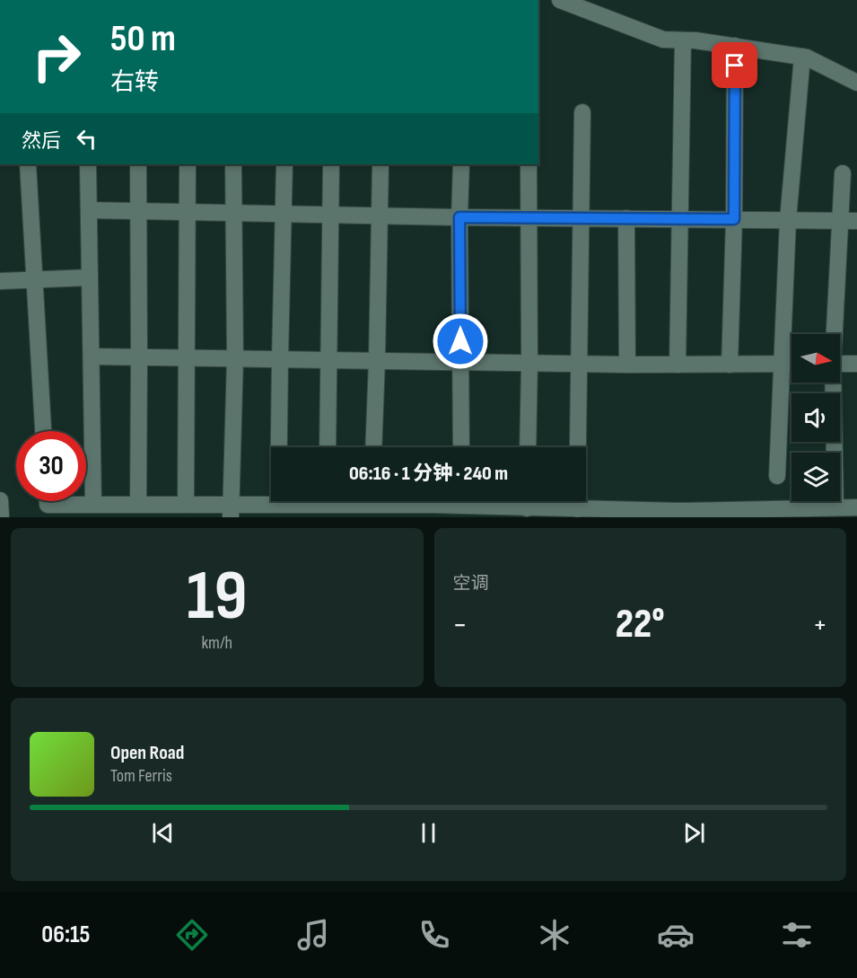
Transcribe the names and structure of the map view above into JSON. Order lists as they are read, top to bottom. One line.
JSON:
{"north":"right","page":{"turn":["50 m","右转"],"then":"然后","limit":"30","trip":"06:16 · 1 分钟 · 240 m","tile":[["19","km/h"],"空调"],"heat":["−","22°","+"],"song":["Open Road","Tom Ferris"],"tabs":"06:15"}}
